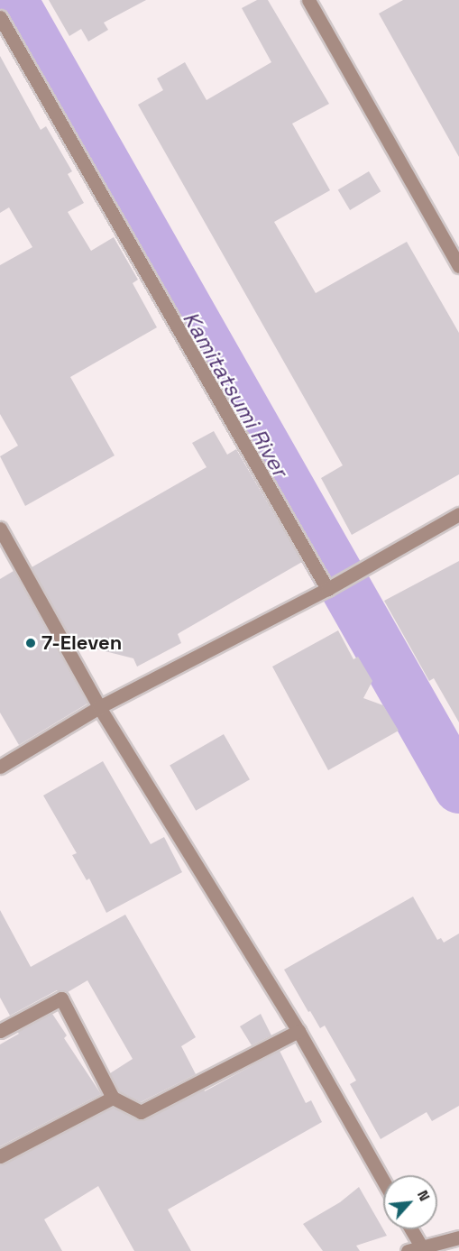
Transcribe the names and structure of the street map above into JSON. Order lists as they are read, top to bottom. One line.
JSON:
{"water":["Kamitatsumi River"],"places":["7-Eleven"],"north":"top right"}
